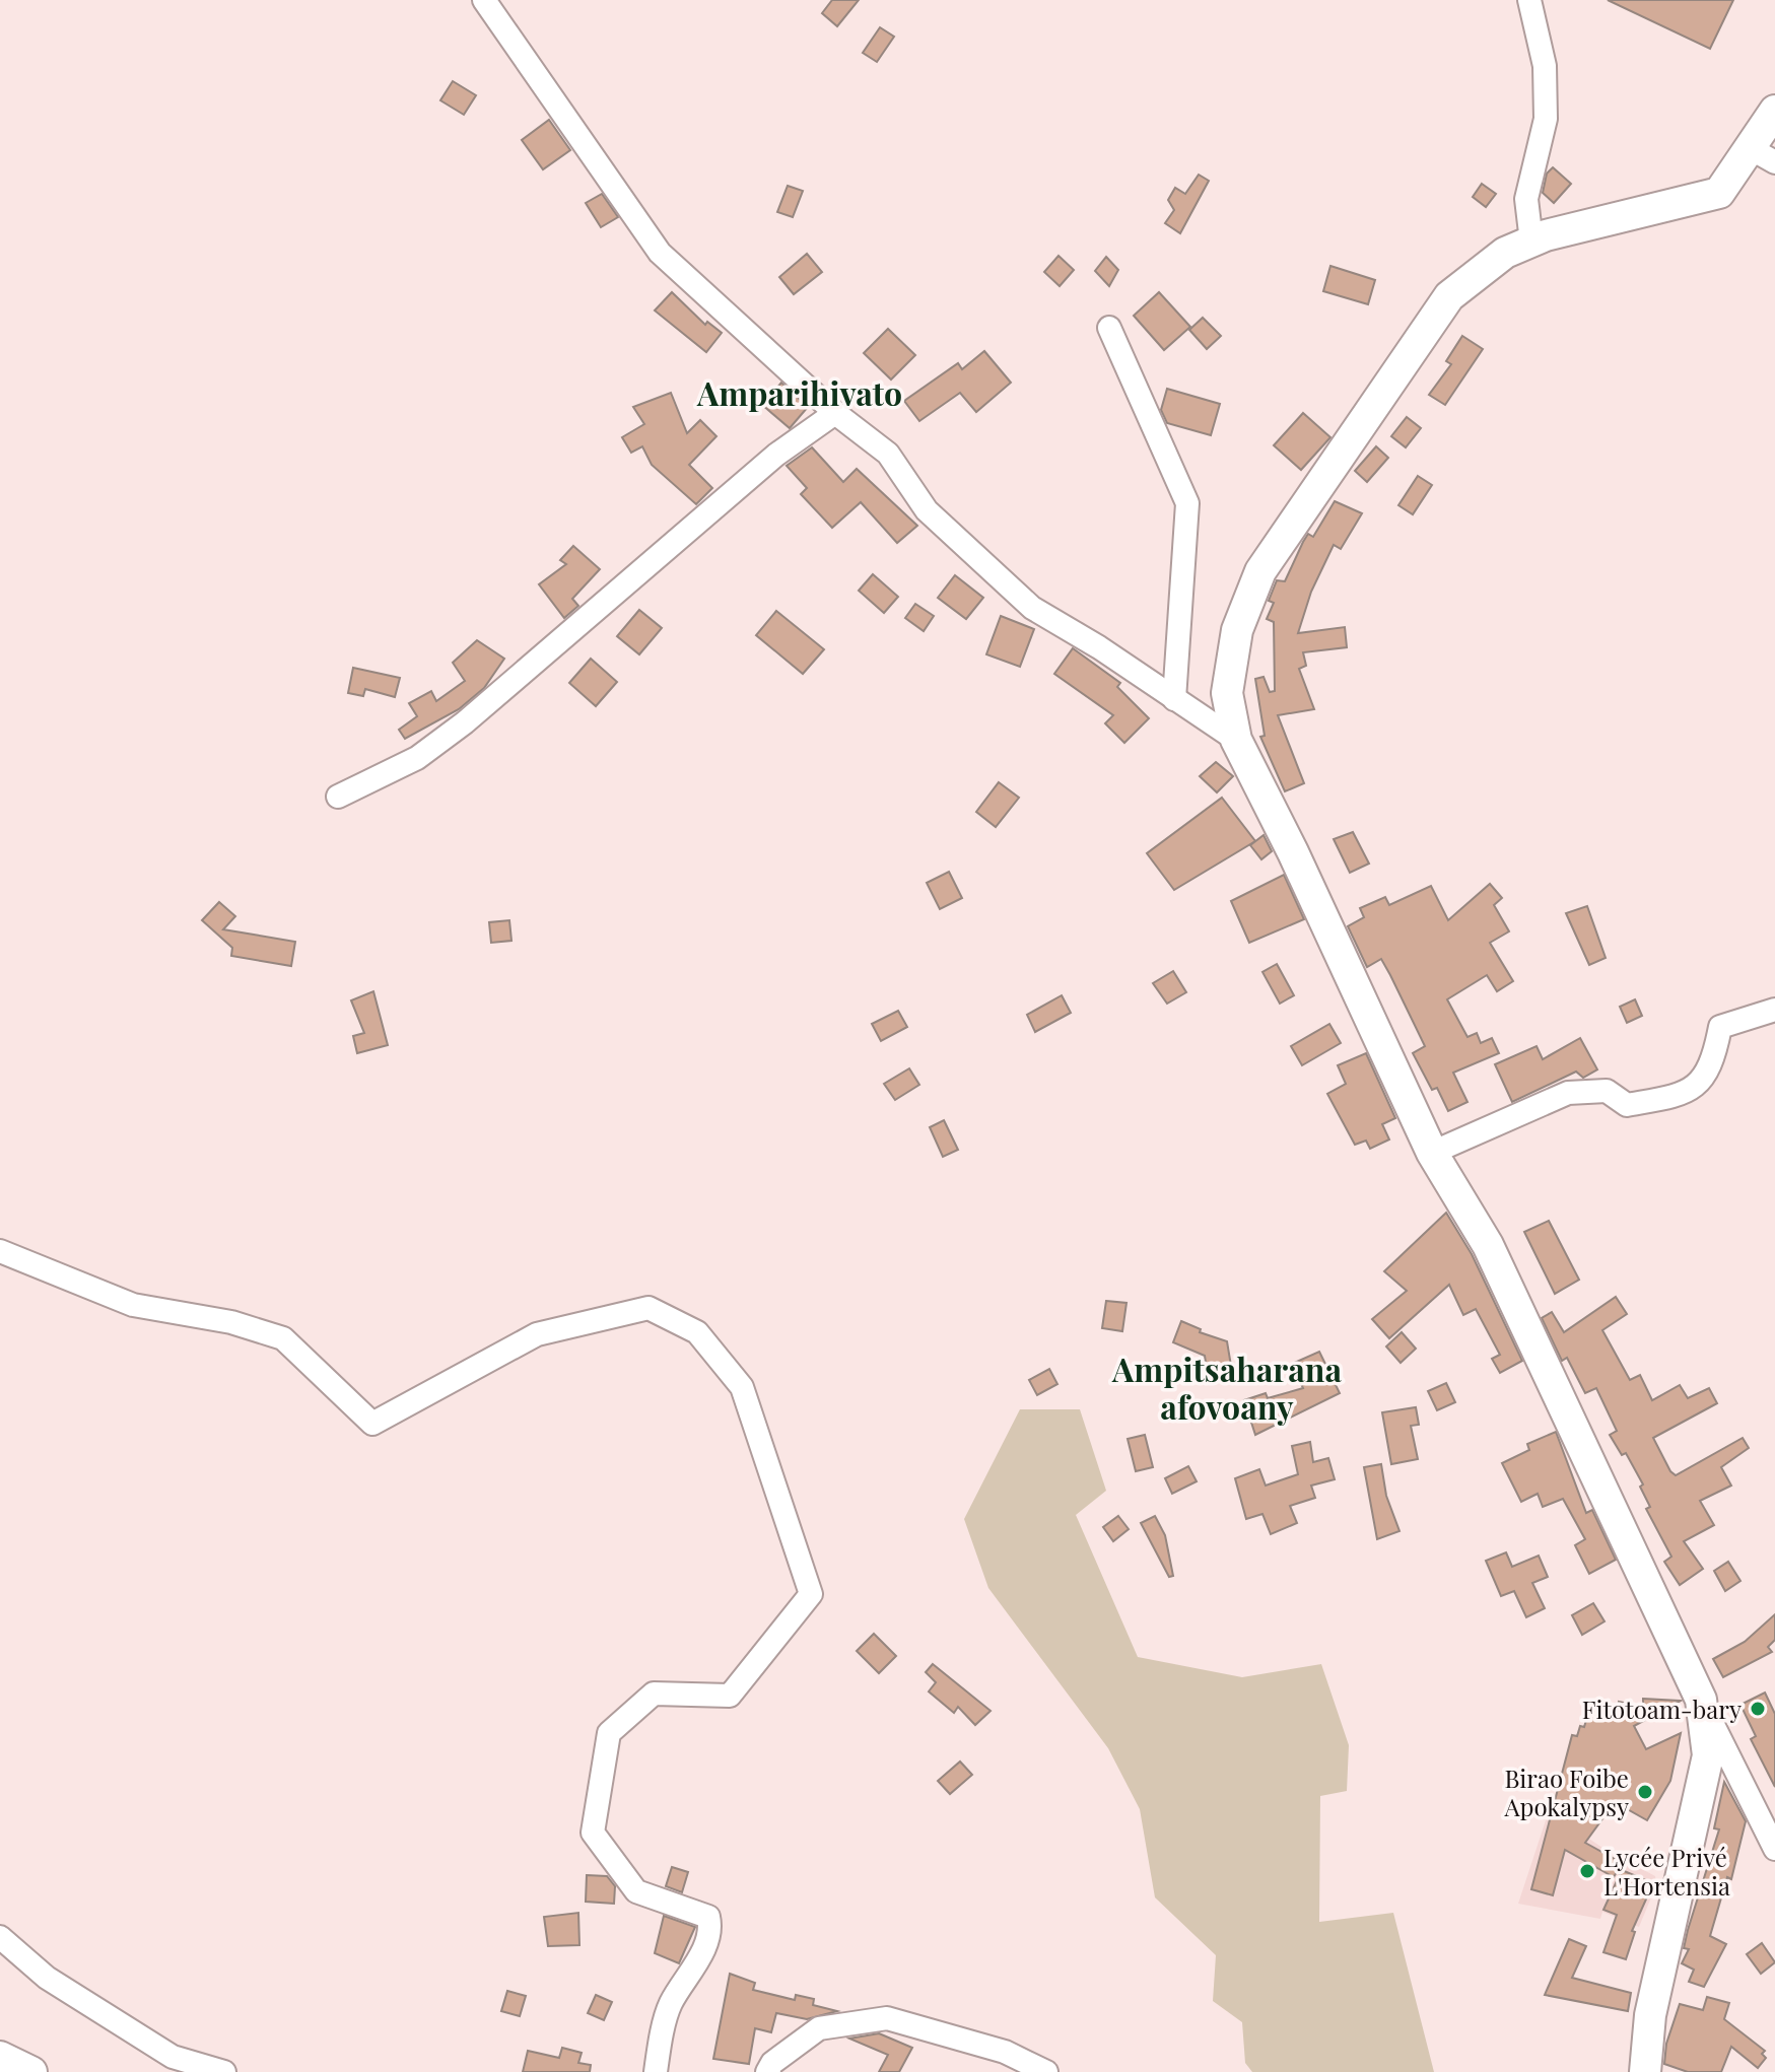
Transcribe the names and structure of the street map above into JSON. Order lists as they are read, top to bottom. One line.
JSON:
{"districts":["Amparihivato","Ampitsaharana afovoany"],"places":["Fitotoam-bary","Birao Foibe Apokalypsy","Lycée Privé L'Hortensia"]}
